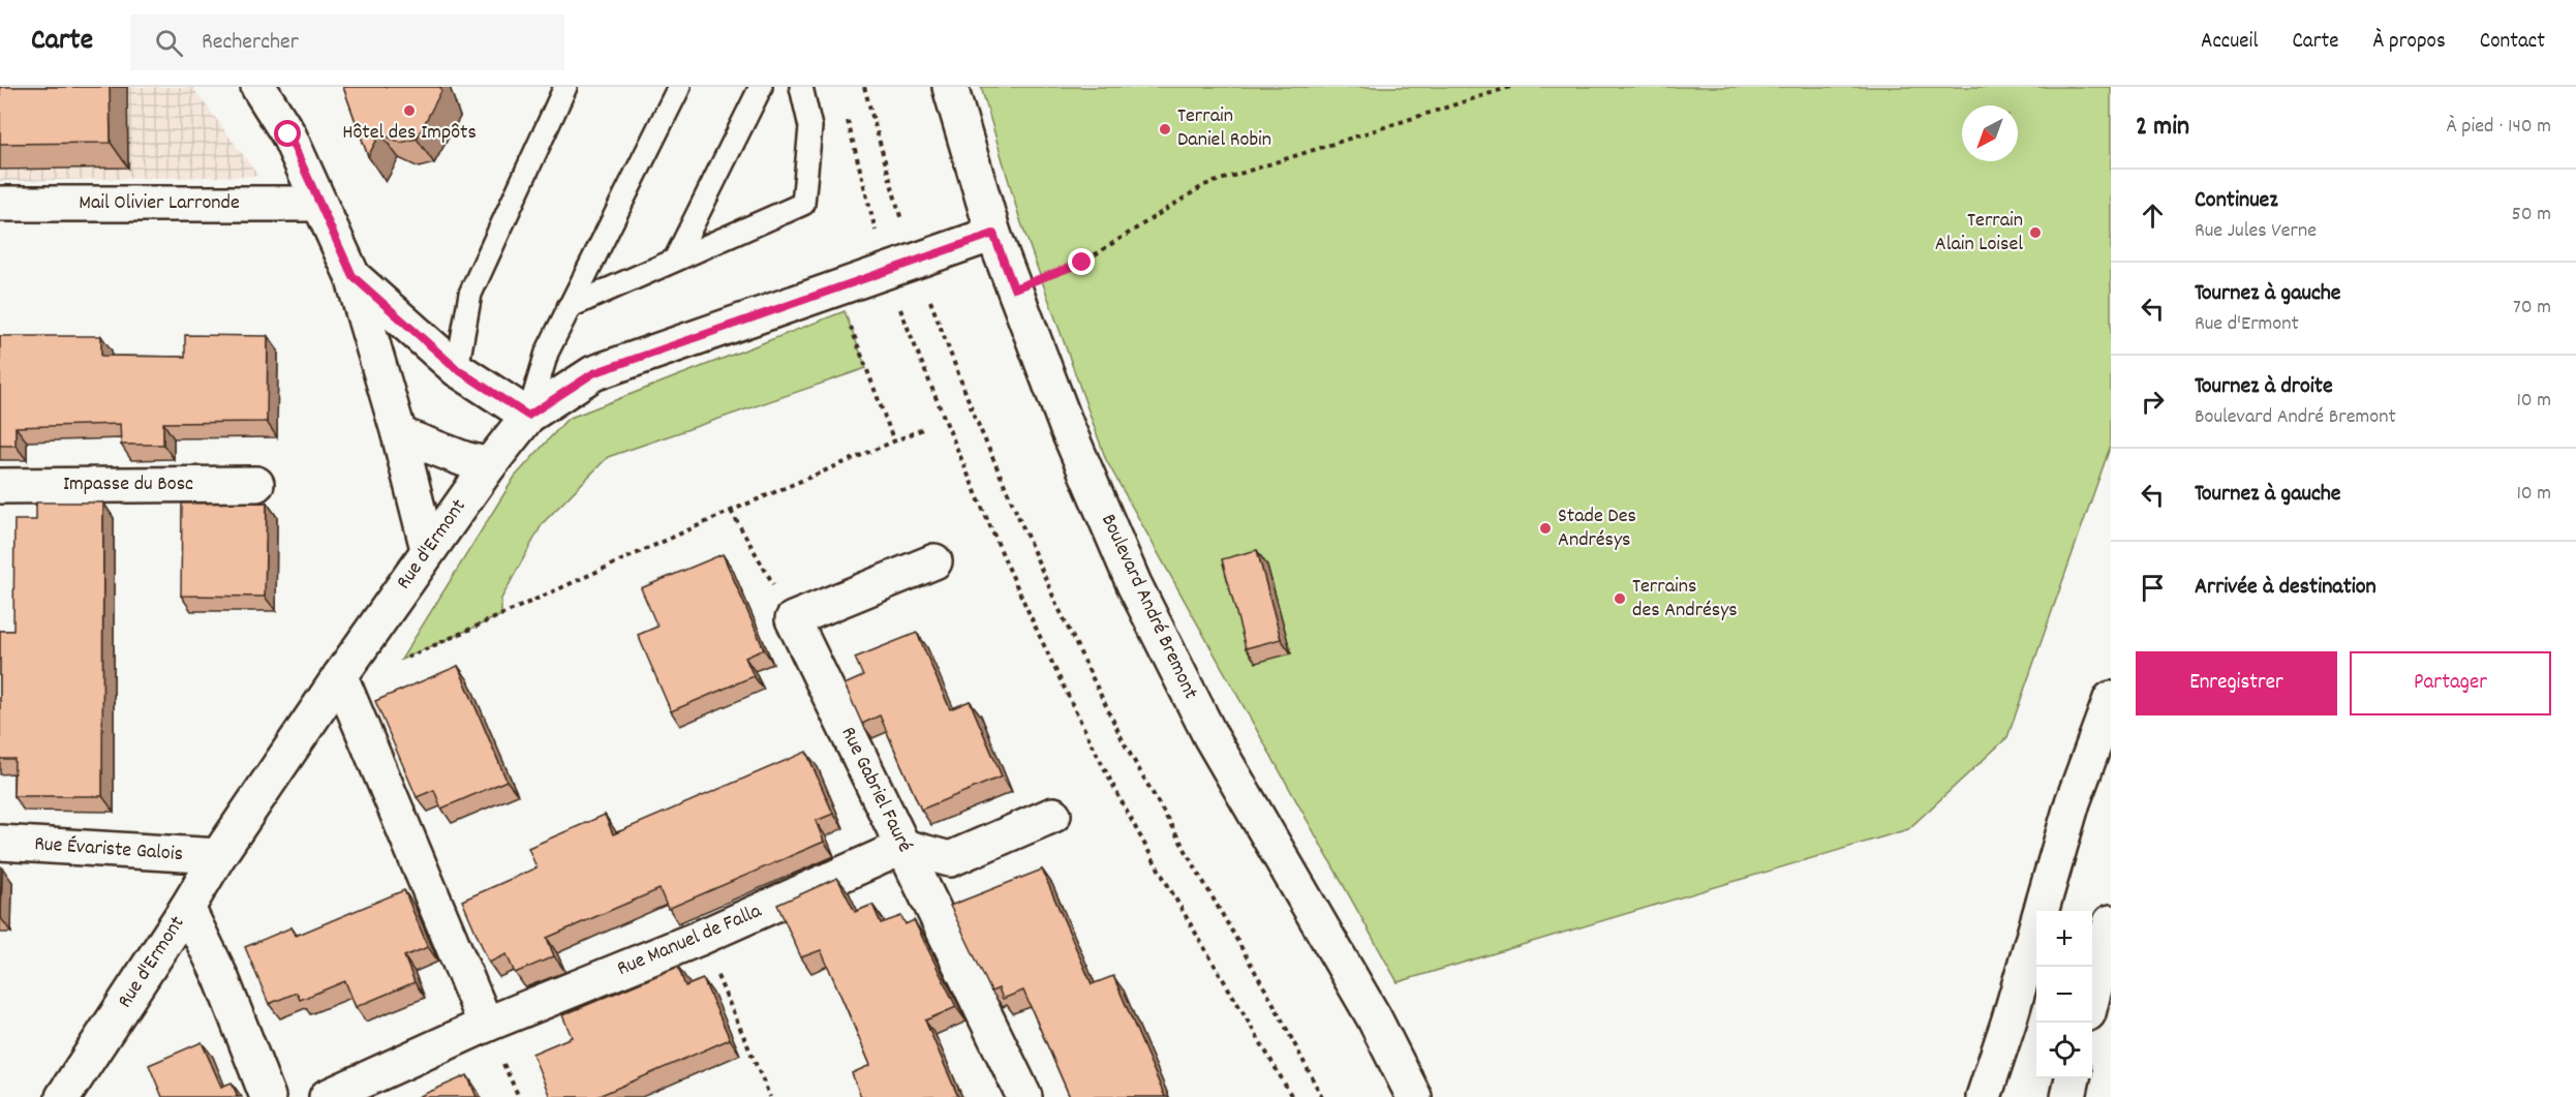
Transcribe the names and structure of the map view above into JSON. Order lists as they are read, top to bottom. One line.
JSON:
{"streets":{"main road":["Mail Olivier Larronde","Impasse du Bosc","Rue d'Ermont","Boulevard André Bremont","Rue Gabriel Fauré","Rue Évariste Galois","Rue Manuel de Falla"]},"crossings":[["Rue d'Ermont","Boulevard André Bremont"],["Rue d'Ermont","Rue Évariste Galois"],["Rue Gabriel Fauré","Rue Manuel de Falla"]],"places":["Hôtel des Impôts","Terrain Daniel Robin","Terrain Alain Loisel","Stade Des Andrésys","Terrains des Andrésys"],"north":"bottom left","page":{"header":"Carte","search":"Rechercher","nav":["Accueil","Carte","À propos","Contact"],"heading":["2 min","À pied · 140 m"],"list":[["Continuez","Rue Jules Verne","50 m"],["Tournez à gauche","Rue d'Ermont","70 m"],["Tournez à droite","Boulevard André Bremont","10 m"],["Tournez à gauche","10 m"],"Arrivée à destination"],"buttons":["Enregistrer","Partager"],"map_buttons":["+","−"]}}
